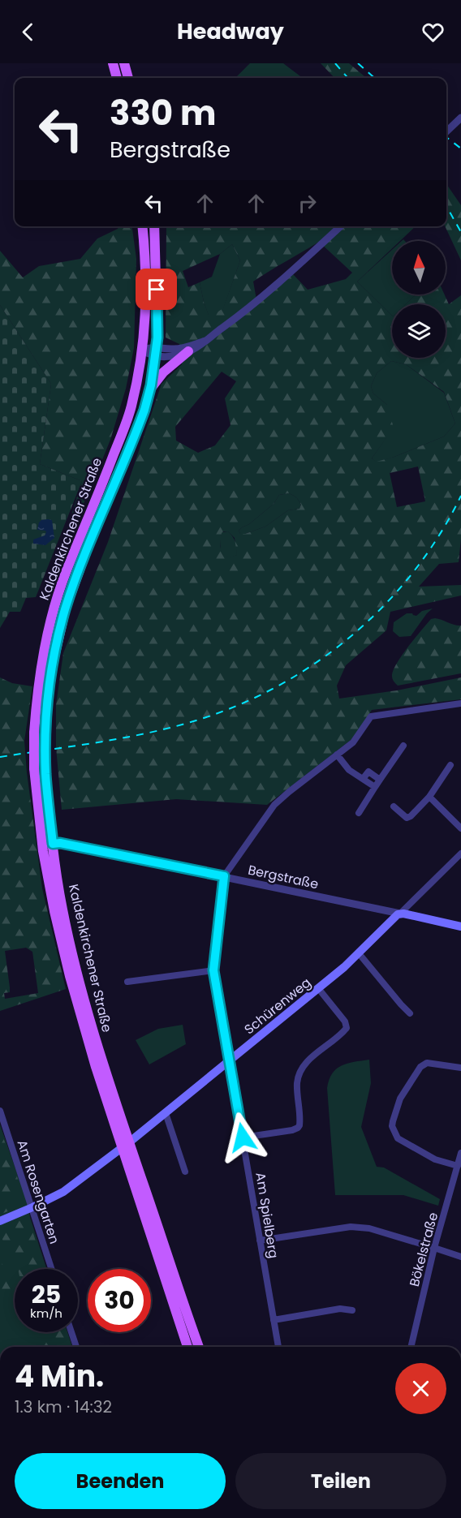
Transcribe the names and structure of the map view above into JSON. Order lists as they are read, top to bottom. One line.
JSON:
{"streets":{"main road":["Kaldenkirchener Straße","Bergstraße","Schürenweg"],"street":["Am Rosengarten","Am Spielberg","Bökelstraße"]},"crossings":[["Kaldenkirchener Straße","Bergstraße"],["Kaldenkirchener Straße","Schürenweg"],["Bergstraße","Schürenweg"],["Bergstraße","Am Spielberg"],["Schürenweg","Am Rosengarten"],["Schürenweg","Am Spielberg"]],"north":"top","page":{"header":"Headway","turn":["330 m","Bergstraße"],"speed":"25 km/h","limit":"30","heading":["4 Min.","1.3 km · 14:32"],"buttons":["Beenden","Teilen"]}}
